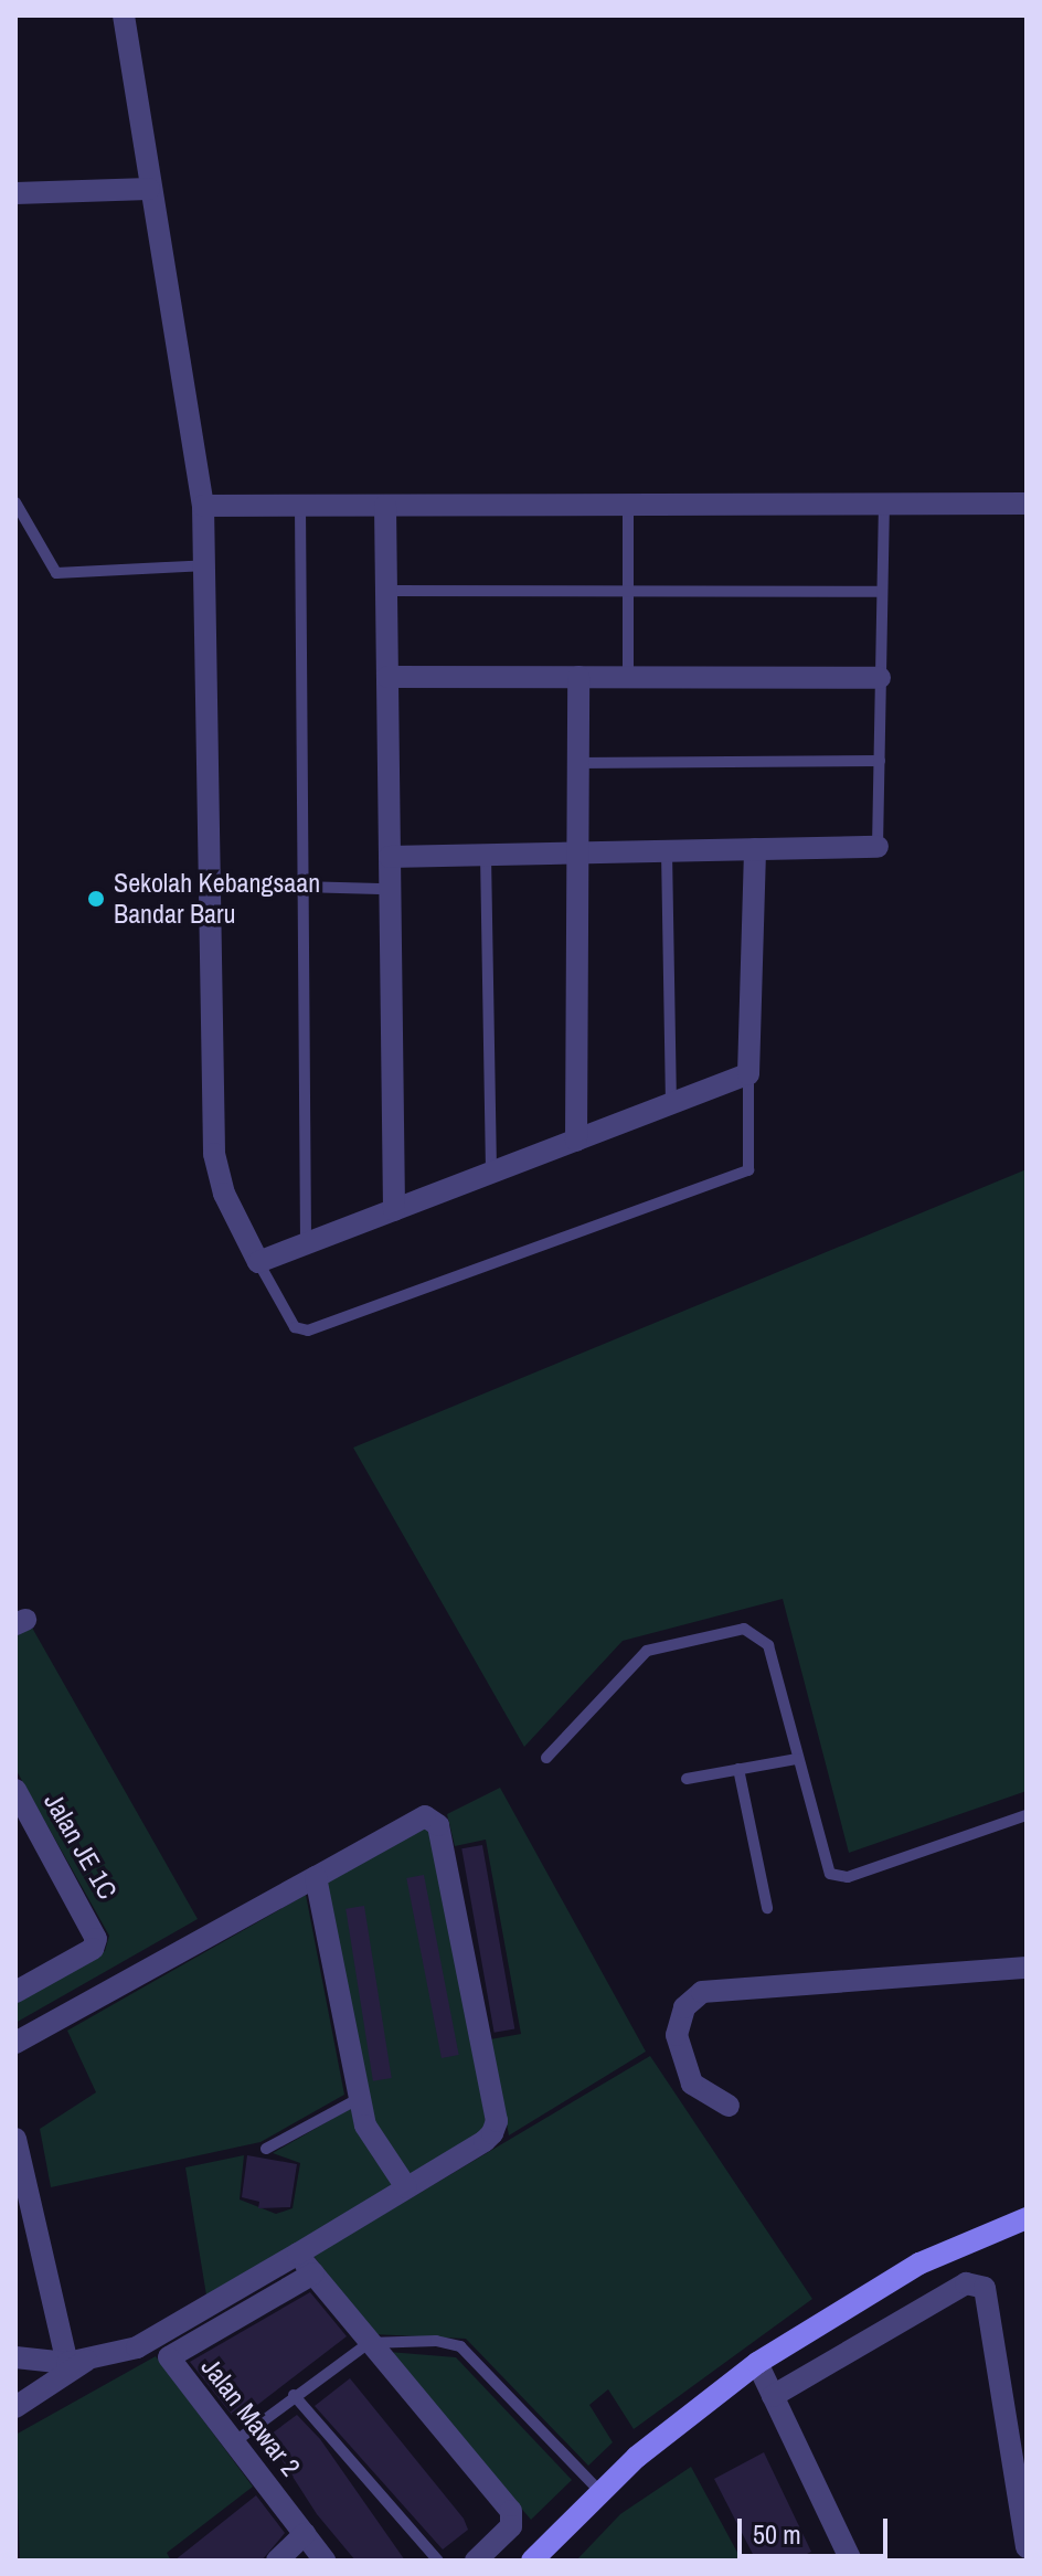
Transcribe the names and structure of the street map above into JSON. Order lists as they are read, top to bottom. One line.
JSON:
{"streets":{"street":["Jalan JE 1C","Jalan Mawar 2"]},"places":["Sekolah Kebangsaan Bandar Baru"],"scale_bar":"50 m"}
